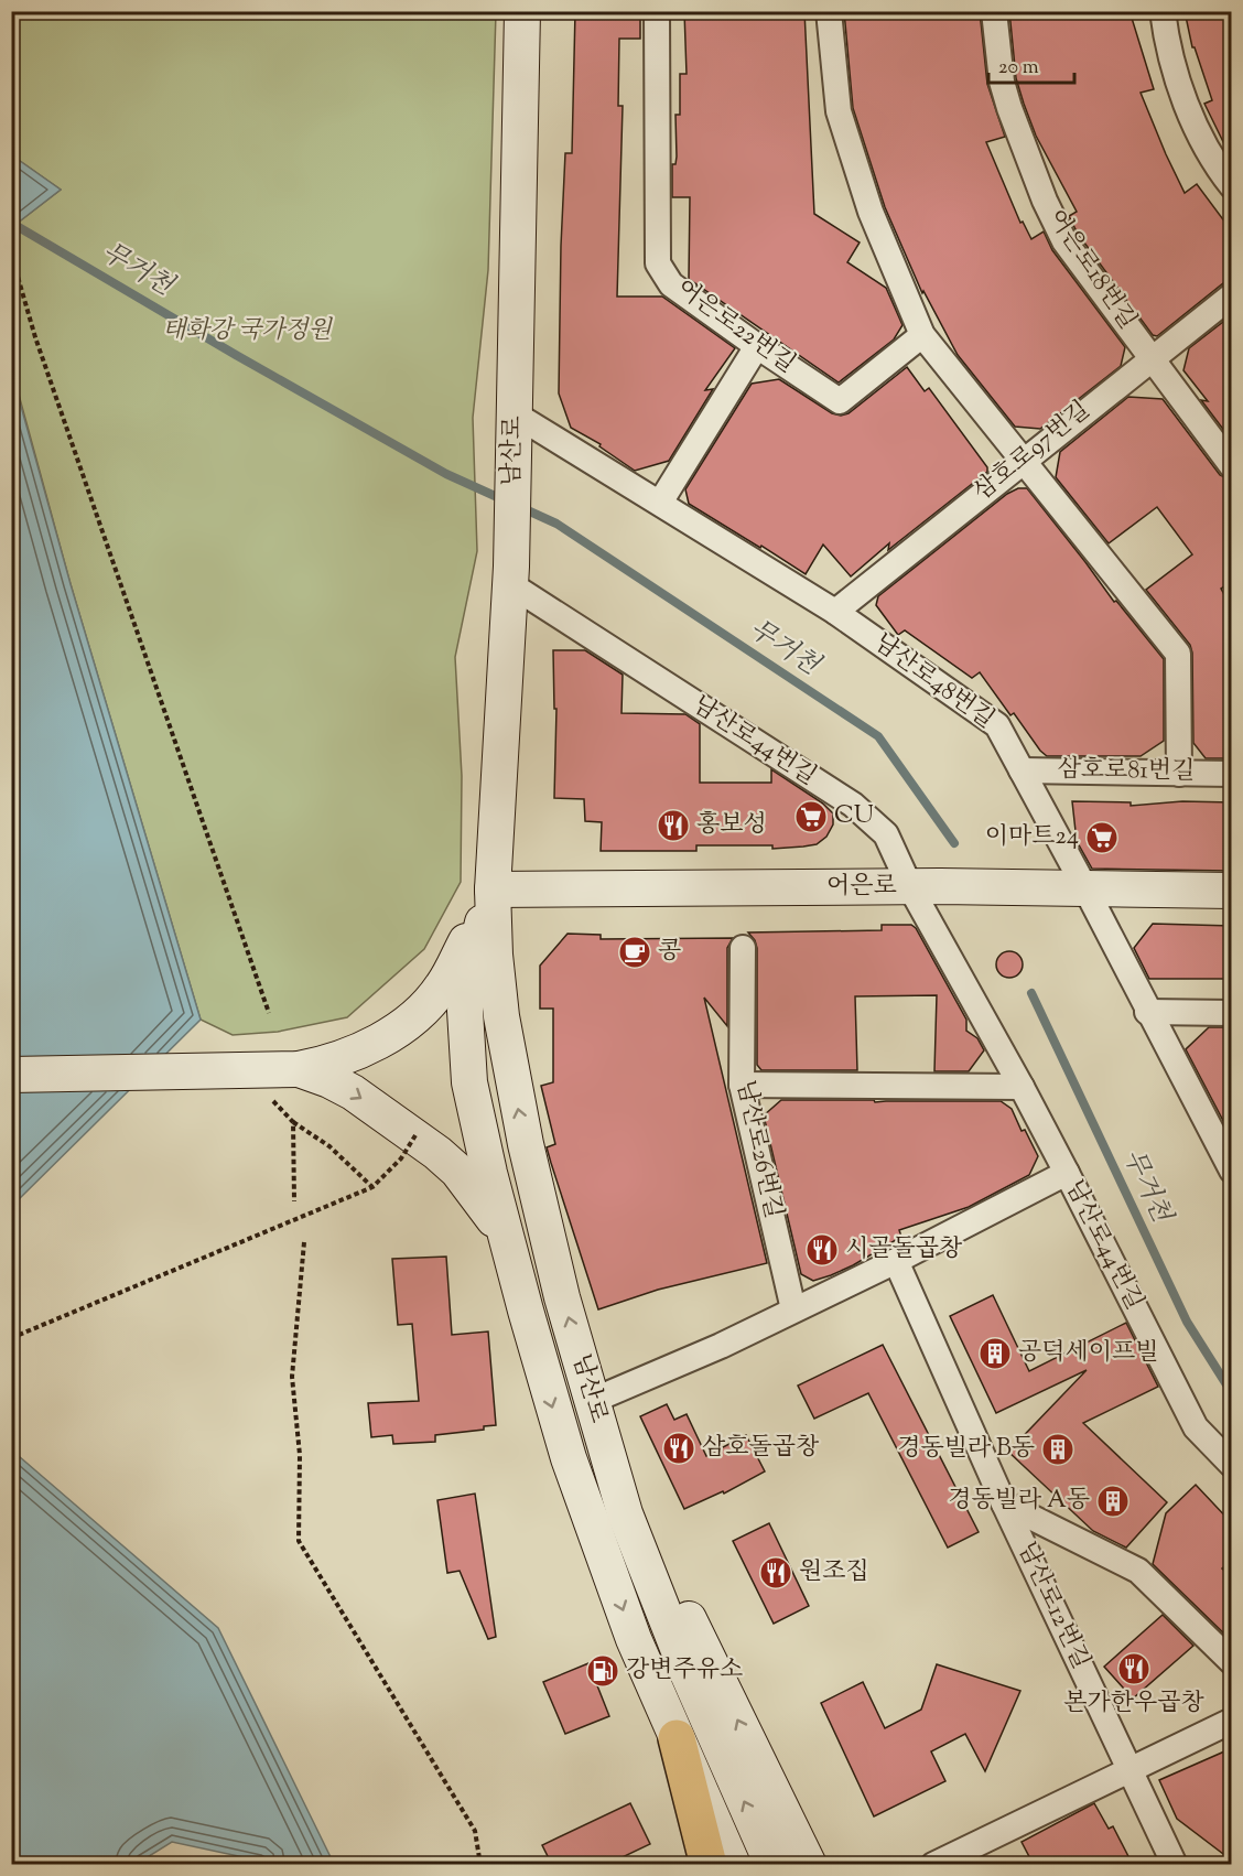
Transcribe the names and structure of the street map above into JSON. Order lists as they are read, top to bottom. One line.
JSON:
{"streets":{"main road":["남산로","어은로"],"street":["어은로18번길","어은로22번길","삼호로97번길","남산로48번길","남산로44번길","삼호로81번길","남산로26번길","남산로12번길"]},"crossings":[["어은로18번길","삼호로97번길"],["남산로","남산로48번길"],["남산로","남산로44번길"],["남산로","어은로"],["삼호로97번길","남산로48번길"],["남산로48번길","삼호로81번길"],["남산로48번길","어은로"],["남산로44번길","어은로"]],"water":["무거천"],"parks":["태화강 국가정원"],"places":{"supermarket":["CU","이마트24"],"restaurant":["홍보성","시골돌곱창","삼호돌곱창","원조집","본가한우곱창"],"cafe":["콩"],"building":["공덕세이프빌","경동빌라 B동","경동빌라 A동"],"fuel station":["강변주유소"]},"scale_bar":"20 m"}
